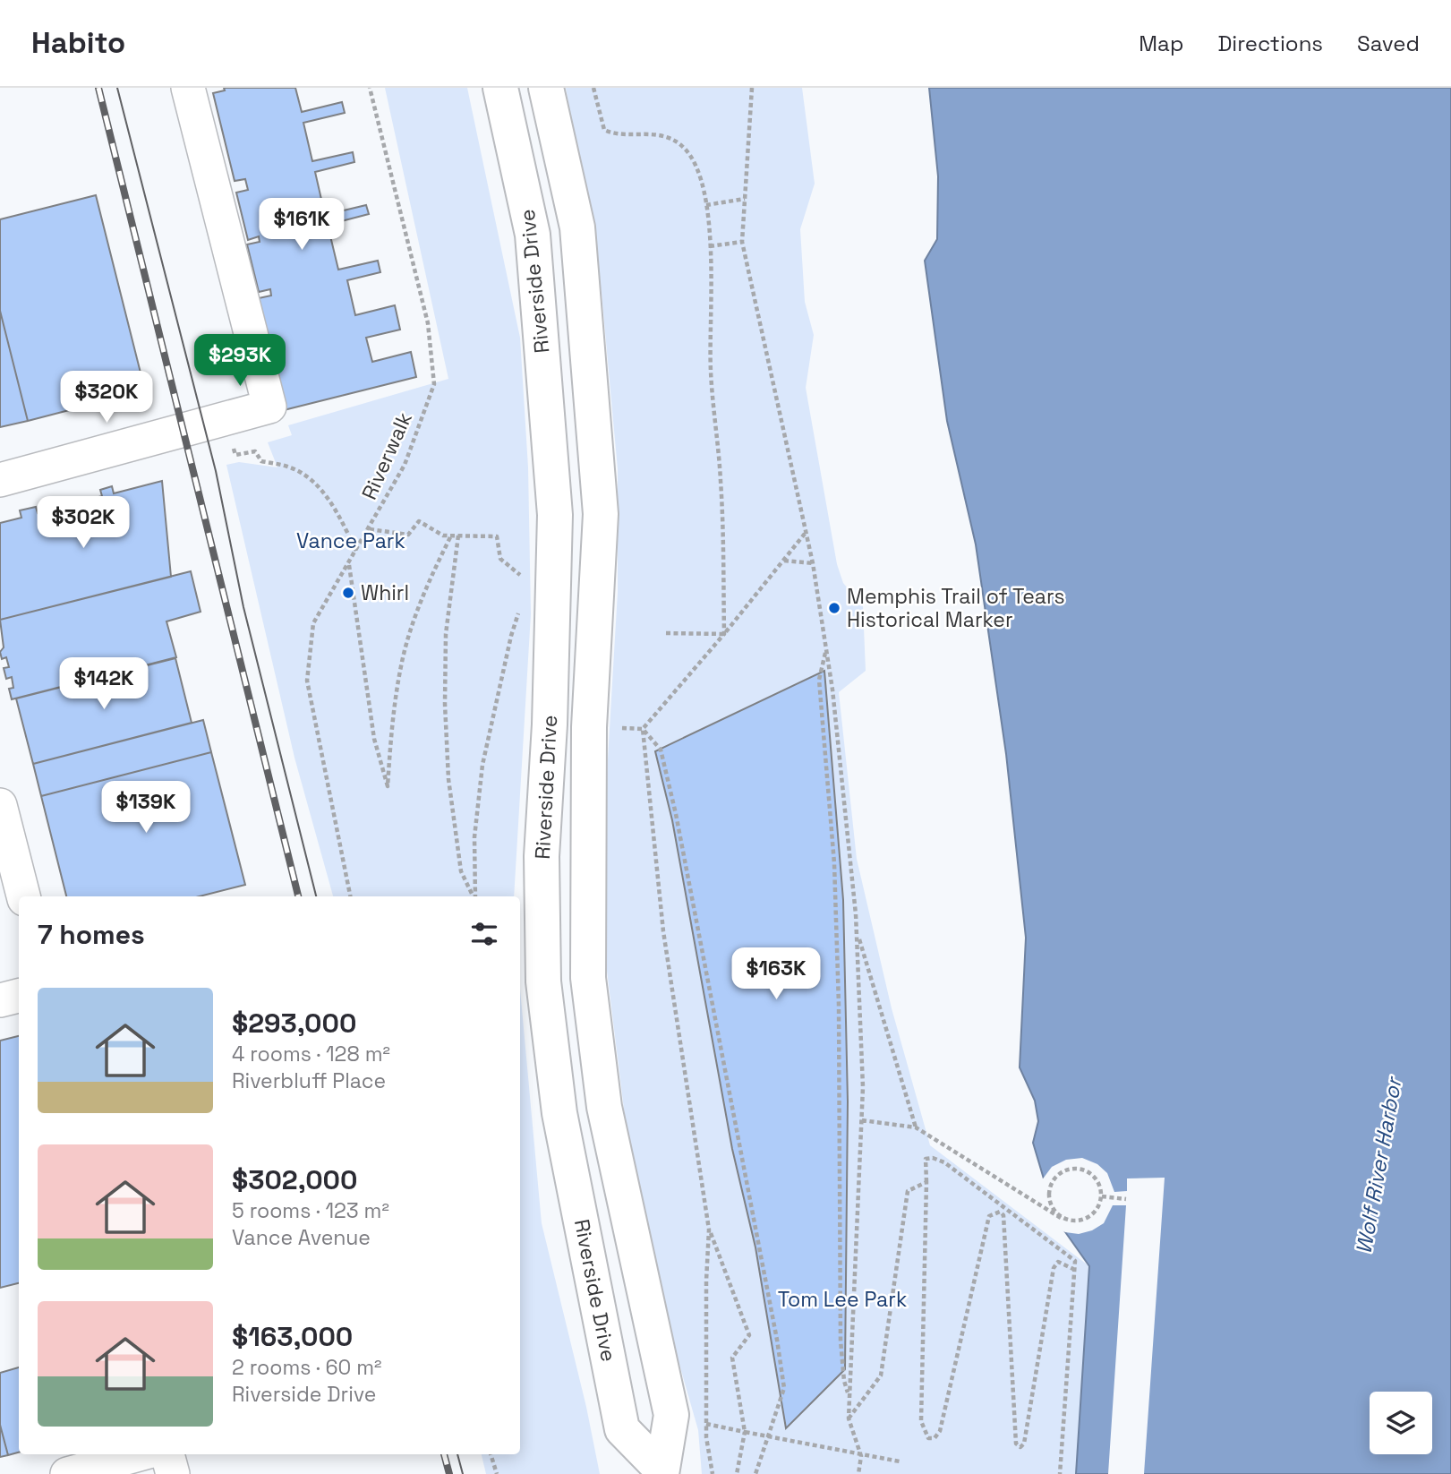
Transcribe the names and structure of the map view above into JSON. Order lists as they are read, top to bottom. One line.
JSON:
{"streets":{"main road":["Riverside Drive"],"path":["Riverwalk"]},"water":["Wolf River Harbor"],"parks":["Vance Park","Tom Lee Park"],"places":["Whirl","Memphis Trail of Tears Historical Marker"],"page":{"header":"Habito","nav":["Map","Directions","Saved"],"price":["$161K","$293K","$320K","$302K","$142K","$139K","$163K"],"heading":"7 homes","list":[{"name":"$293,000","note":"4 rooms · 128 m² · Riverbluff Place"},{"name":"$302,000","note":"5 rooms · 123 m² · Vance Avenue"},{"name":"$163,000","note":"2 rooms · 60 m² · Riverside Drive"}]}}
